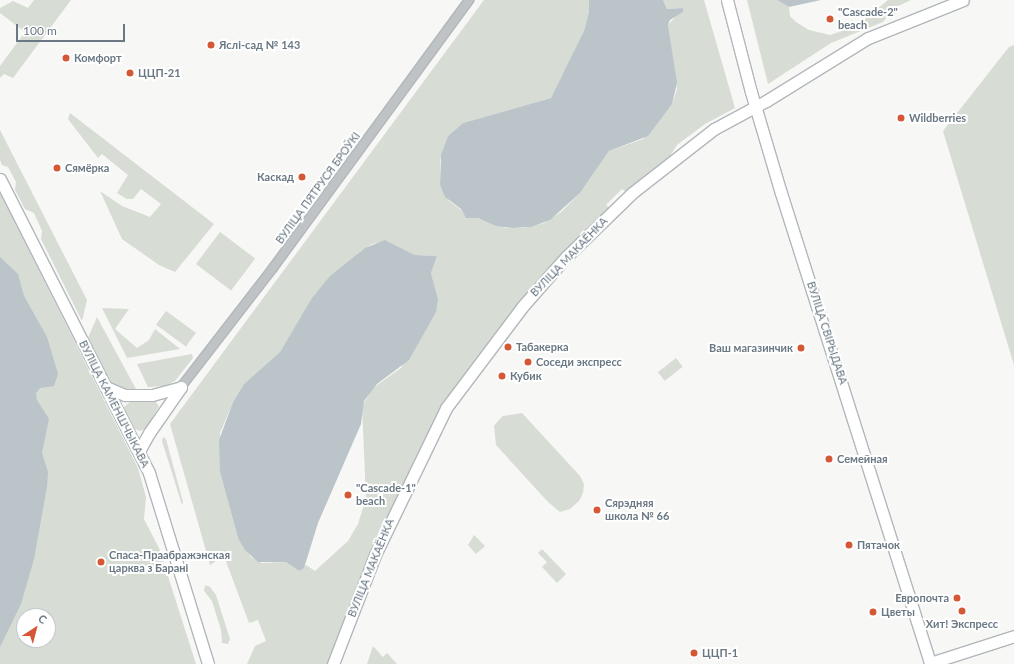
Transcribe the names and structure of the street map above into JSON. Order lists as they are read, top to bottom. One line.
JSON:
{"streets":{"street":["ВУЛІЦА ПЯТРУСЯ БРОЎКІ","ВУЛІЦА МАКАЁНКА","ВУЛІЦА СВІРЫДАВА","ВУЛІЦА КАМЕНШЧЫКАВА"]},"crossings":[["ВУЛІЦА МАКАЁНКА","ВУЛІЦА СВІРЫДАВА"]],"places":["\"Cascade-2\" beach","Яслі-сад № 143","Комфорт","ЦЦП-21","Wildberries","Сямёрка","Каскад","Табакерка","Ваш магазинчик","Соседи экспресс","Кубик","Семейная","\"Cascade-1\" beach","Сярэдняя школа № 66","Пятачок","Спаса-Праабражэнская царква з Барані","Европочта","Хит! Экспресс","Цветы","ЦЦП-1"],"scale_bar":"100 m","north":"top right"}
